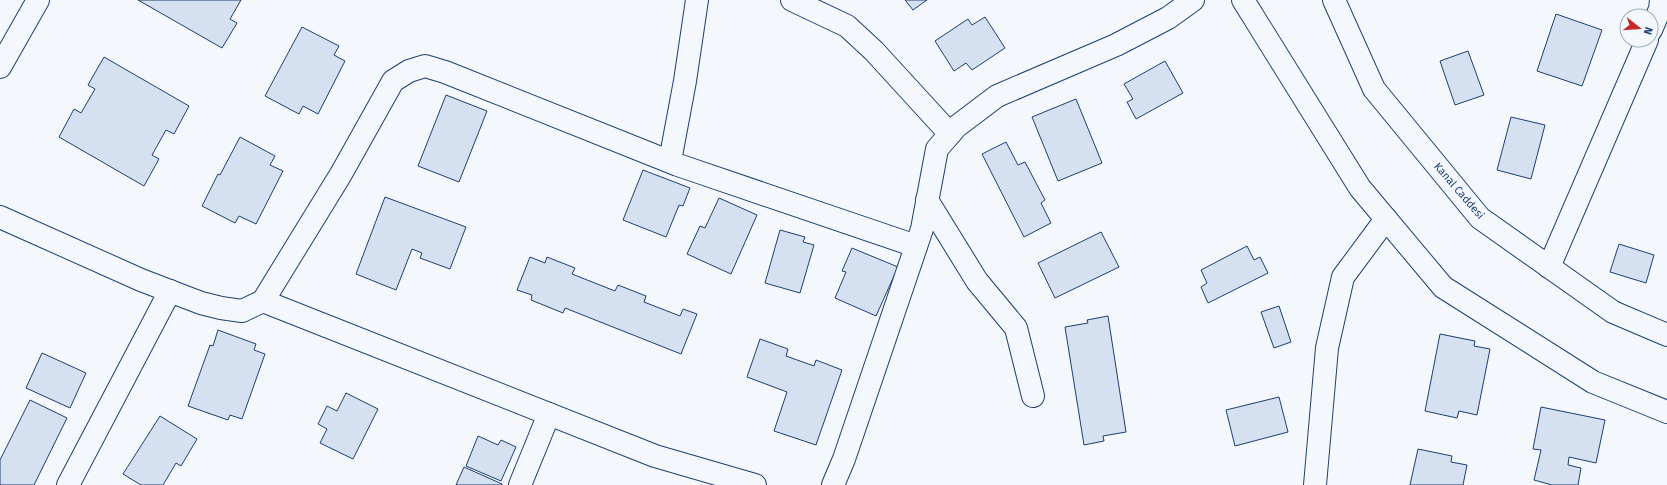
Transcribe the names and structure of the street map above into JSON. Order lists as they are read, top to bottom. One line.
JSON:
{"streets":{"street":["Kanal Caddesi"]},"north":"right"}
